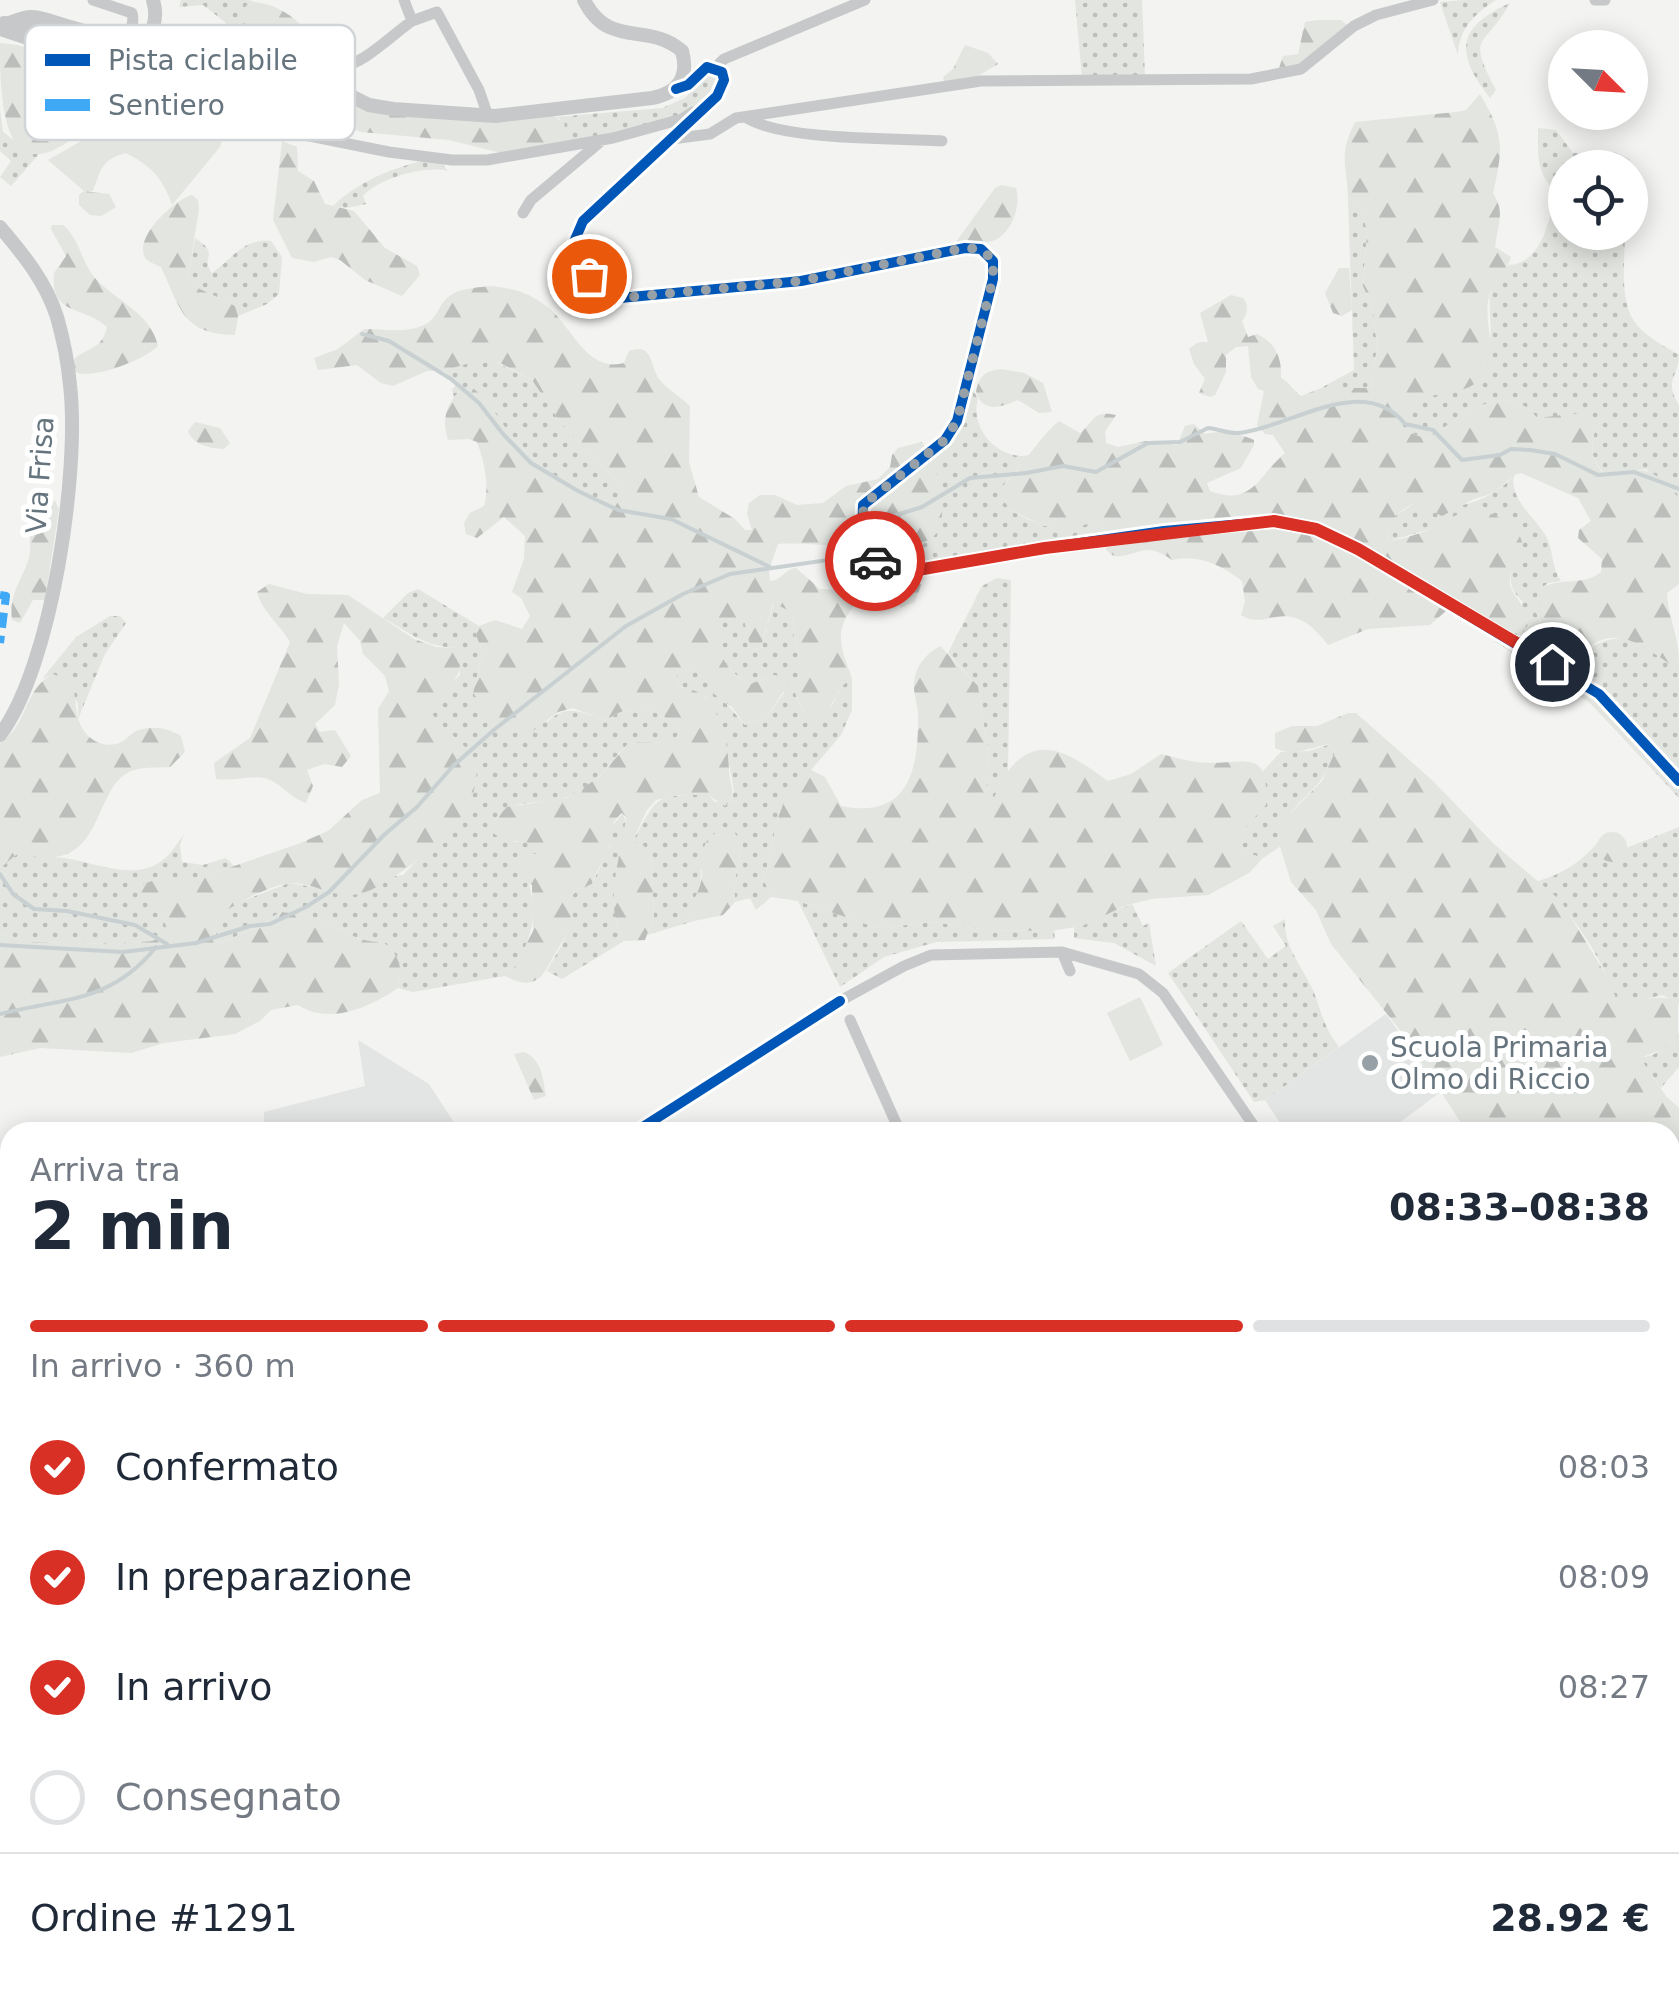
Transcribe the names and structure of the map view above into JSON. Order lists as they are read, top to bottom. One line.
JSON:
{"streets":{"street":["Via Frisa"]},"places":["Scuola Primaria Olmo di Riccio"],"legend":["Pista ciclabile","Sentiero"],"north":"bottom right","page":{"heading":["2 min","Arriva tra","08:33–08:38"],"panel":["Ordine #1291","28.92 €"],"bar":"In arrivo · 360 m","list":[["Confermato","08:03"],["In preparazione","08:09"],["In arrivo","08:27"],"Consegnato"]}}
